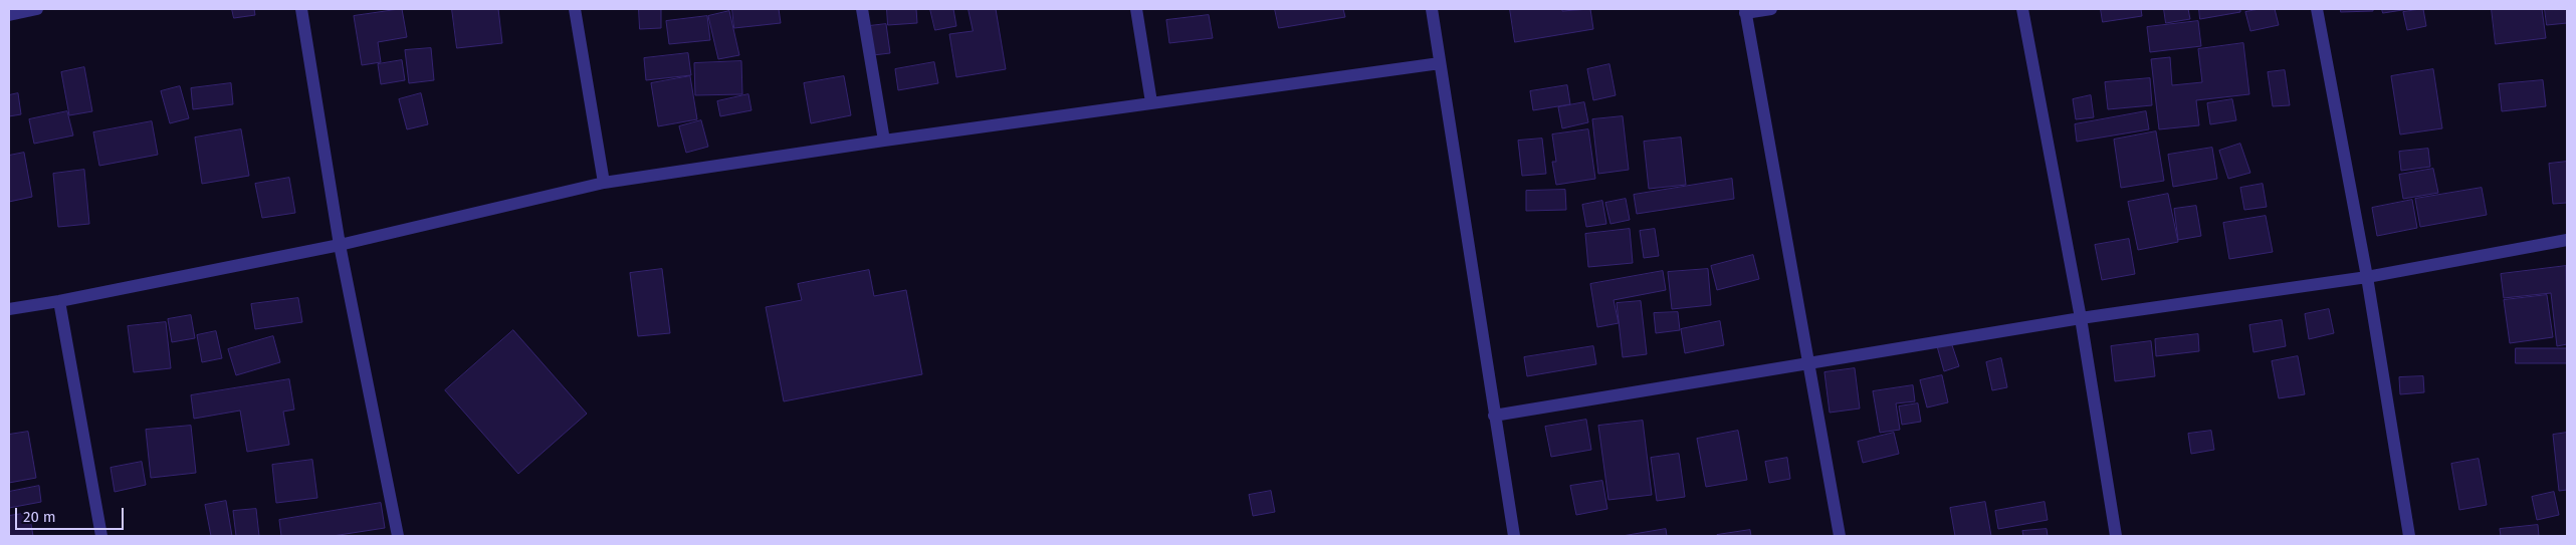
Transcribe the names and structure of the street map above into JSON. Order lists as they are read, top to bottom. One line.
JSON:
{"scale_bar":"20 m"}
